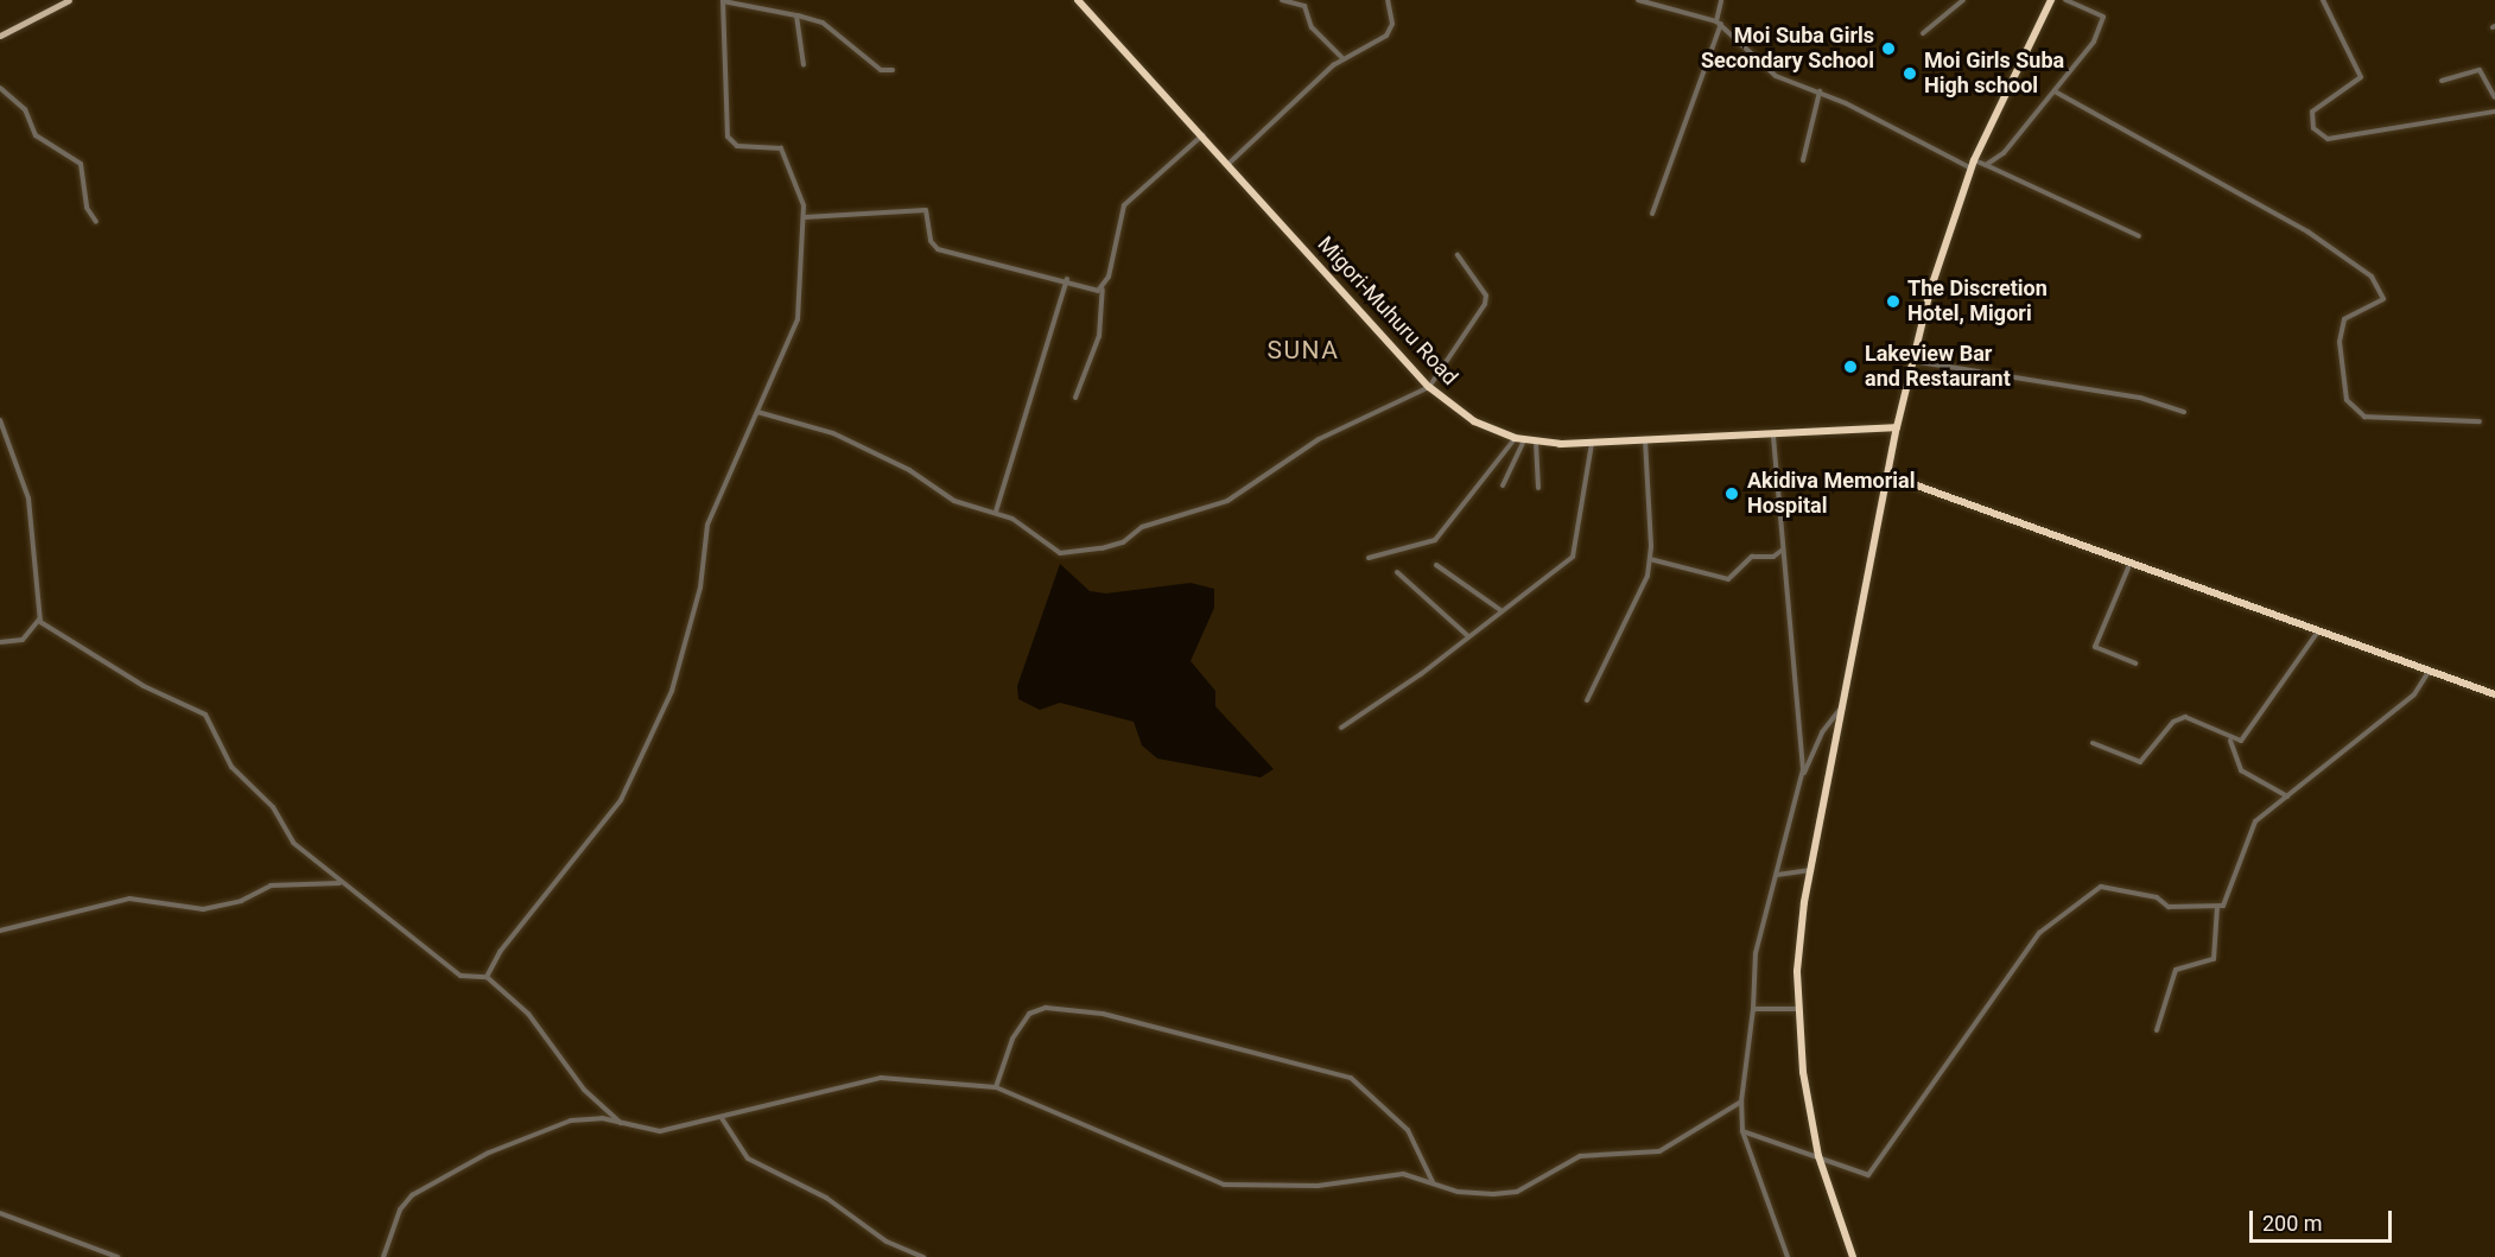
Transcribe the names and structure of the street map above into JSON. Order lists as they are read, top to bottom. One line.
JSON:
{"streets":{"highway":["Migori-Muhuru Road"]},"districts":["SUNA"],"places":["Moi Suba Girls Secondary School","Moi Girls Suba High school","The Discretion Hotel, Migori","Lakeview Bar and Restaurant","Akidiva Memorial Hospital"],"scale_bar":"200 m"}
